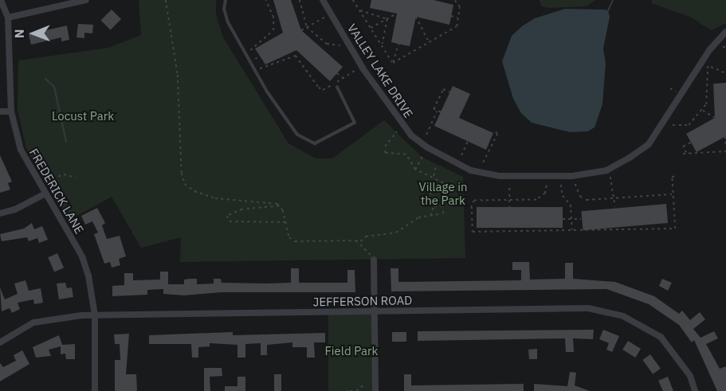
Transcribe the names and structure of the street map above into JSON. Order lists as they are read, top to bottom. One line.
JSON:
{"streets":{"street":["VALLEY LAKE DRIVE","FREDERICK LANE","JEFFERSON ROAD"]},"crossings":[["FREDERICK LANE","JEFFERSON ROAD"]],"parks":["Locust Park","Village in the Park","Field Park"],"north":"left"}
